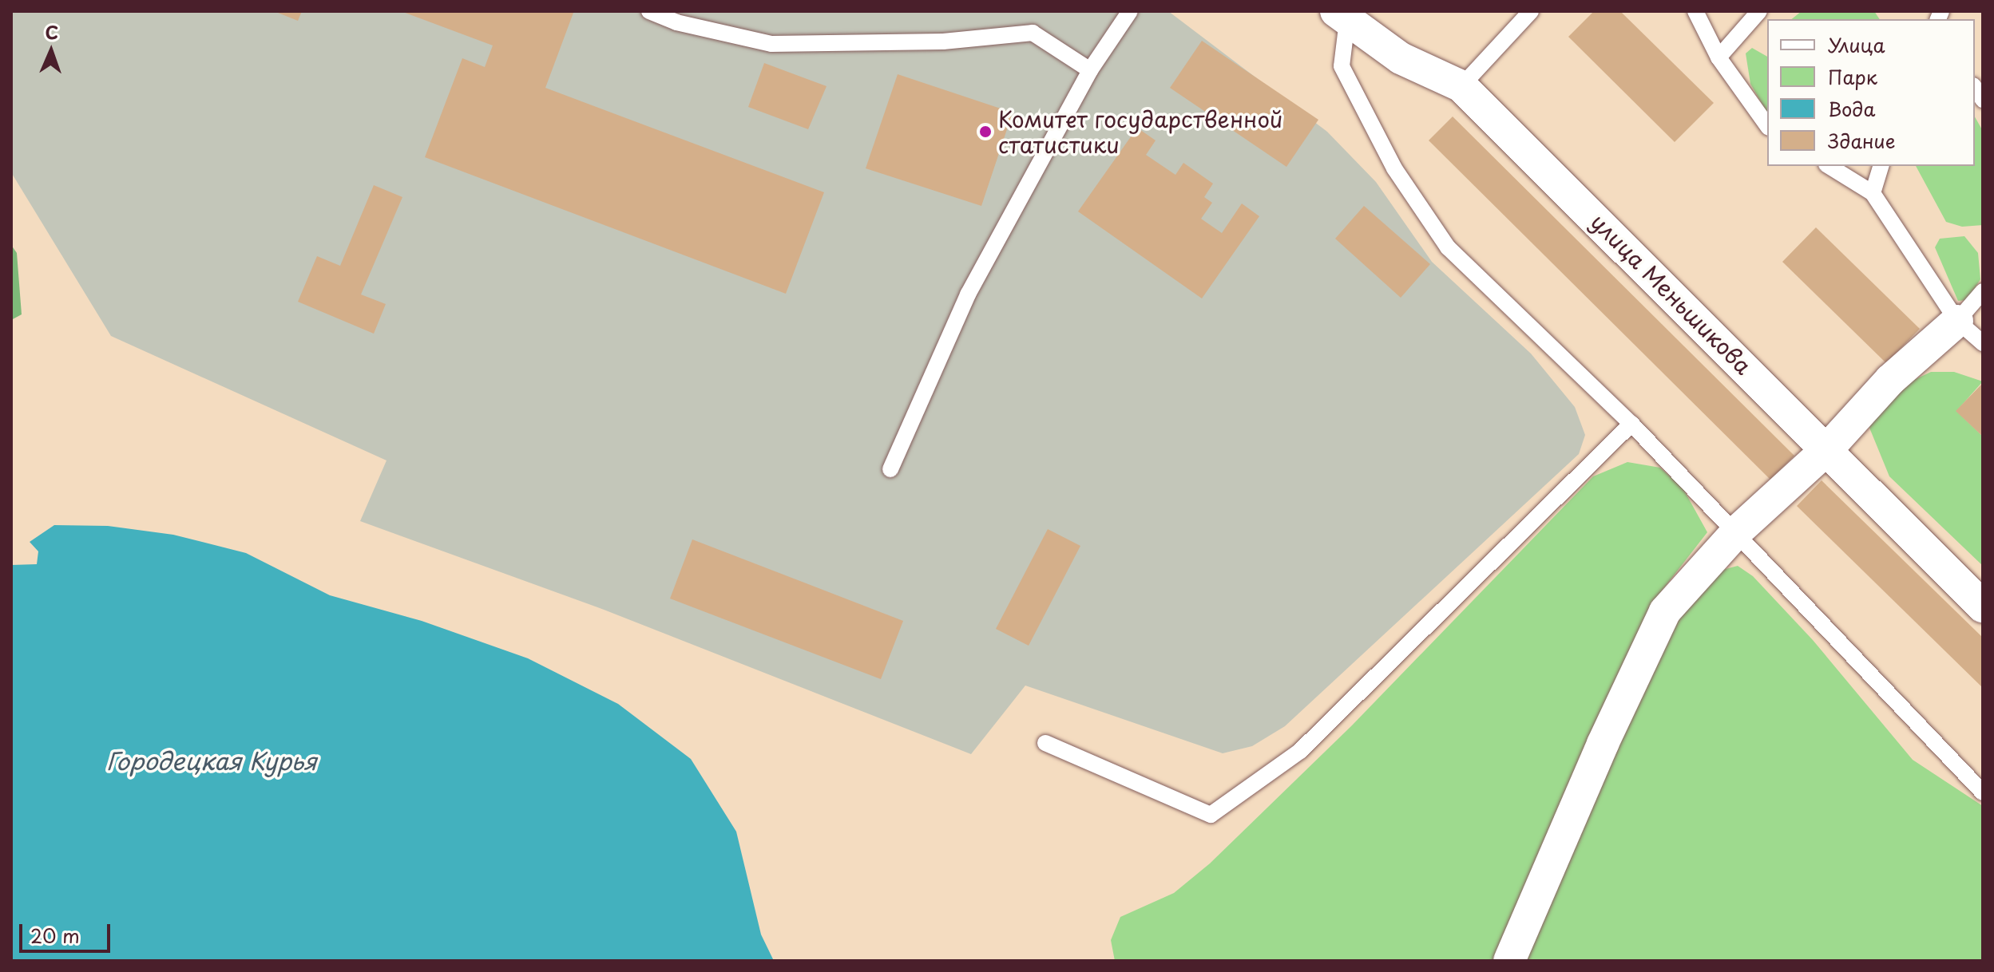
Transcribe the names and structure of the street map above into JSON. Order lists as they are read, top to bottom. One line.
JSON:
{"streets":{"street":["улица Меньшикова"]},"water":["Городецкая Курья"],"places":["Комитет государственной статистики"],"legend":["Улица","Парк","Вода","Здание"],"scale_bar":"20 m","north":"top"}
